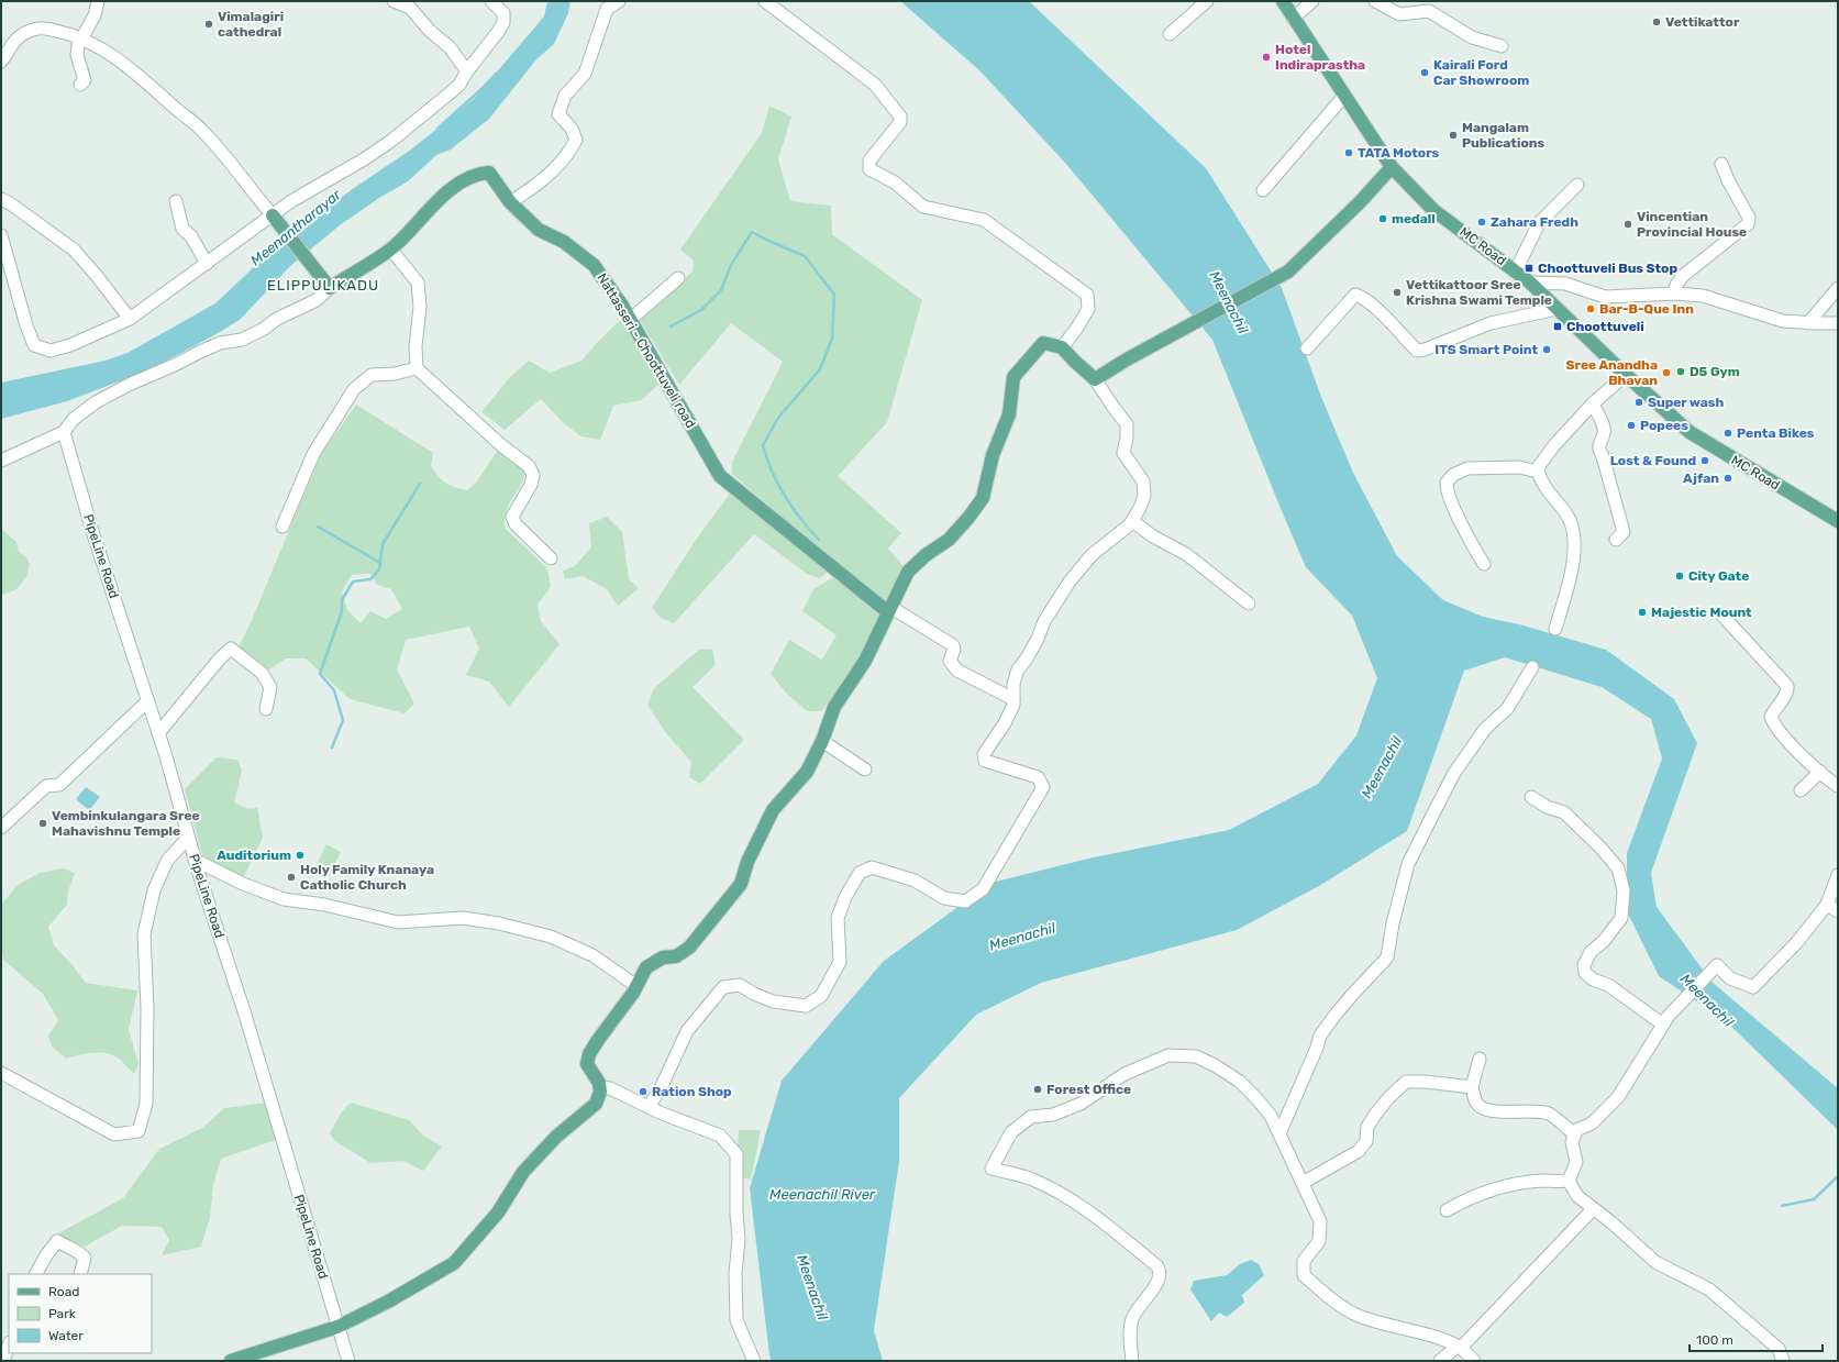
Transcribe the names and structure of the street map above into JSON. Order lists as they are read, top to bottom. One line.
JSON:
{"streets":{"main road":["MC Road","Nattasseri - Choottuveli road"],"street":["PipeLine Road"]},"crossings":[["Nattasseri - Choottuveli road","PipeLine Road"]],"districts":["ELIPPULIKADU"],"water":["Meenantharayar","Meenachil","Meenachil River"],"places":{"other":["Vettikattor","Vimalagiri cathedral","Hotel Indiraprastha","Kairali Ford Car Showroom","Mangalam Publications","TATA Motors","medall","Zahara Fredh","Vincentian Provincial House","Vettikattoor Sree Krishna Swami Temple","Bar-B-Que Inn","ITS Smart Point","D5 Gym","Sree Anandha Bhavan","Super wash","Popees","Penta Bikes","Lost & Found","Ajfan","City Gate","Majestic Mount","Vembinkulangara Sree Mahavishnu Temple","Auditorium","Holy Family Knanaya Catholic Church","Forest Office","Ration Shop"],"transit":["Choottuveli Bus Stop","Choottuveli"]},"legend":["Road","Park","Water"],"scale_bar":"100 m"}
